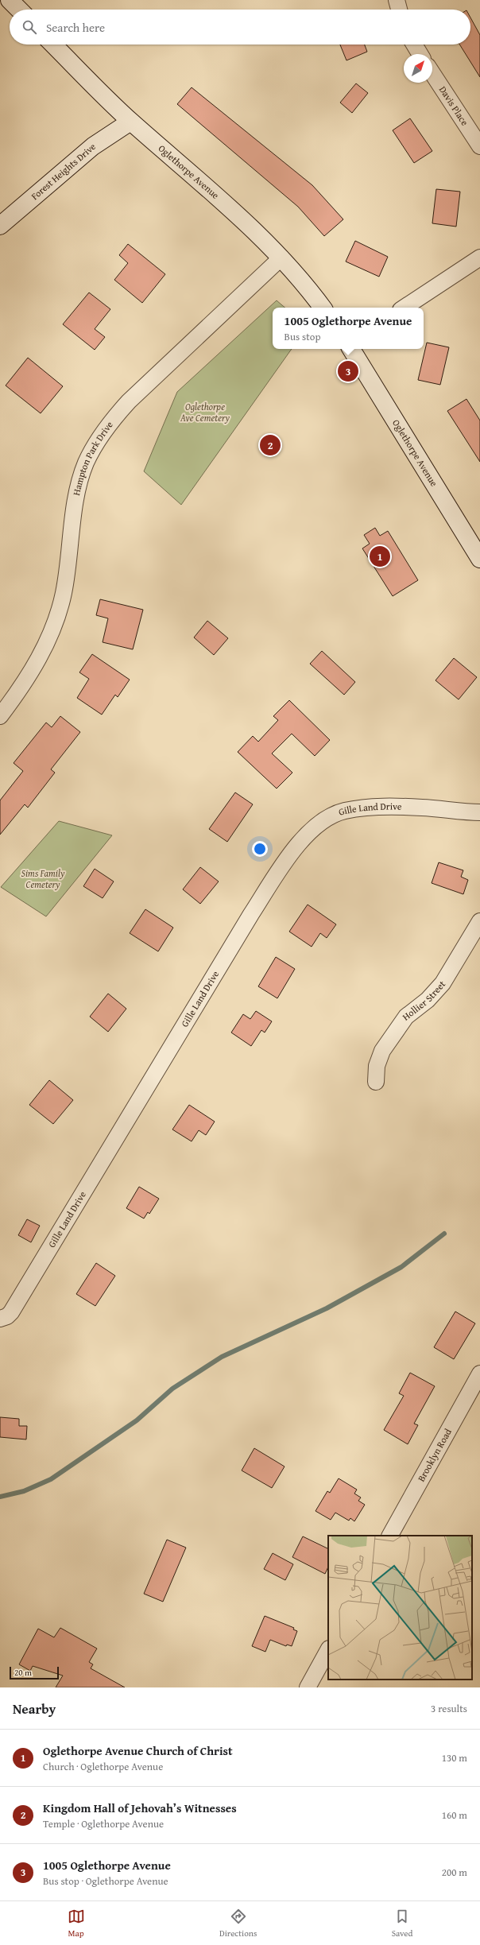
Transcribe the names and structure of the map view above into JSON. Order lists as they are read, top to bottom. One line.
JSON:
{"streets":{"main road":["Forest Heights Drive","Oglethorpe Avenue"],"street":["Davis Place","Hampton Park Drive","Gille Land Drive","Hollier Street","Brooklyn Road"]},"crossings":[["Forest Heights Drive","Oglethorpe Avenue"],["Oglethorpe Avenue","Hampton Park Drive"]],"parks":["Oglethorpe Ave Cemetery","Sims Family Cemetery"],"scale_bar":"20 m","north":"top right","page":{"search":"Search here","popup":["1005 Oglethorpe Avenue","Bus stop"],"pins":["3","2","1"],"scale":"20 m","heading":["Nearby","3 results"],"list":[{"mark":"1","name":"Oglethorpe Avenue Church of Christ","note":"Church · Oglethorpe Avenue","value":"130 m"},{"mark":"2","name":"Kingdom Hall of Jehovah’s Witnesses","note":"Temple · Oglethorpe Avenue","value":"160 m"},{"mark":"3","name":"1005 Oglethorpe Avenue","note":"Bus stop · Oglethorpe Avenue","value":"200 m"}],"nav":["Map","Directions","Saved"]}}
